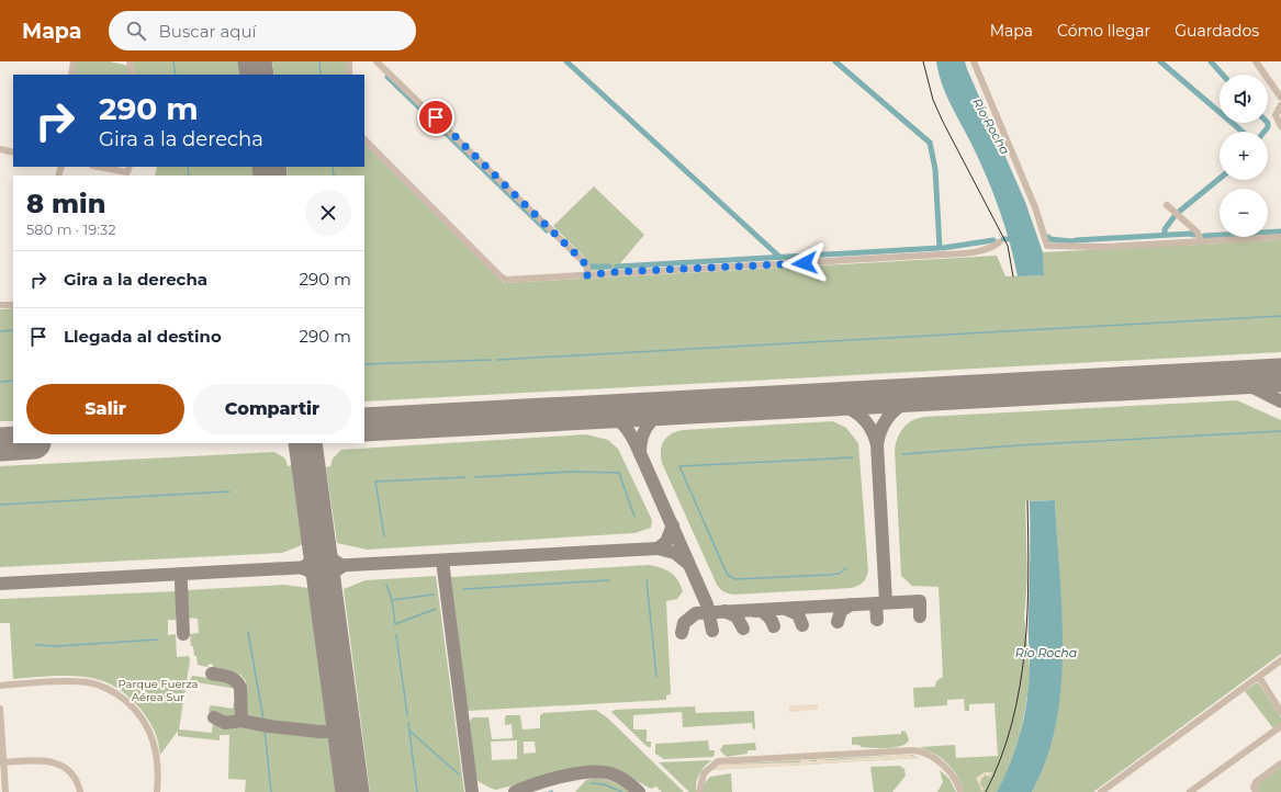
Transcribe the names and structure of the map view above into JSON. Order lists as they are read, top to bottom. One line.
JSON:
{"water":["Río Rocha"],"parks":["Parque Fuerza Aérea Sur"],"page":{"header":"Mapa","search":"Buscar aquí","nav":["Mapa","Cómo llegar","Guardados"],"map_buttons":["+","−"],"turn":["290 m","Gira a la derecha"],"heading":["8 min","580 m · 19:32"],"list":[{"name":"Gira a la derecha","value":"290 m"},{"name":"Llegada al destino","value":"290 m"}],"buttons":["Salir","Compartir"]}}
